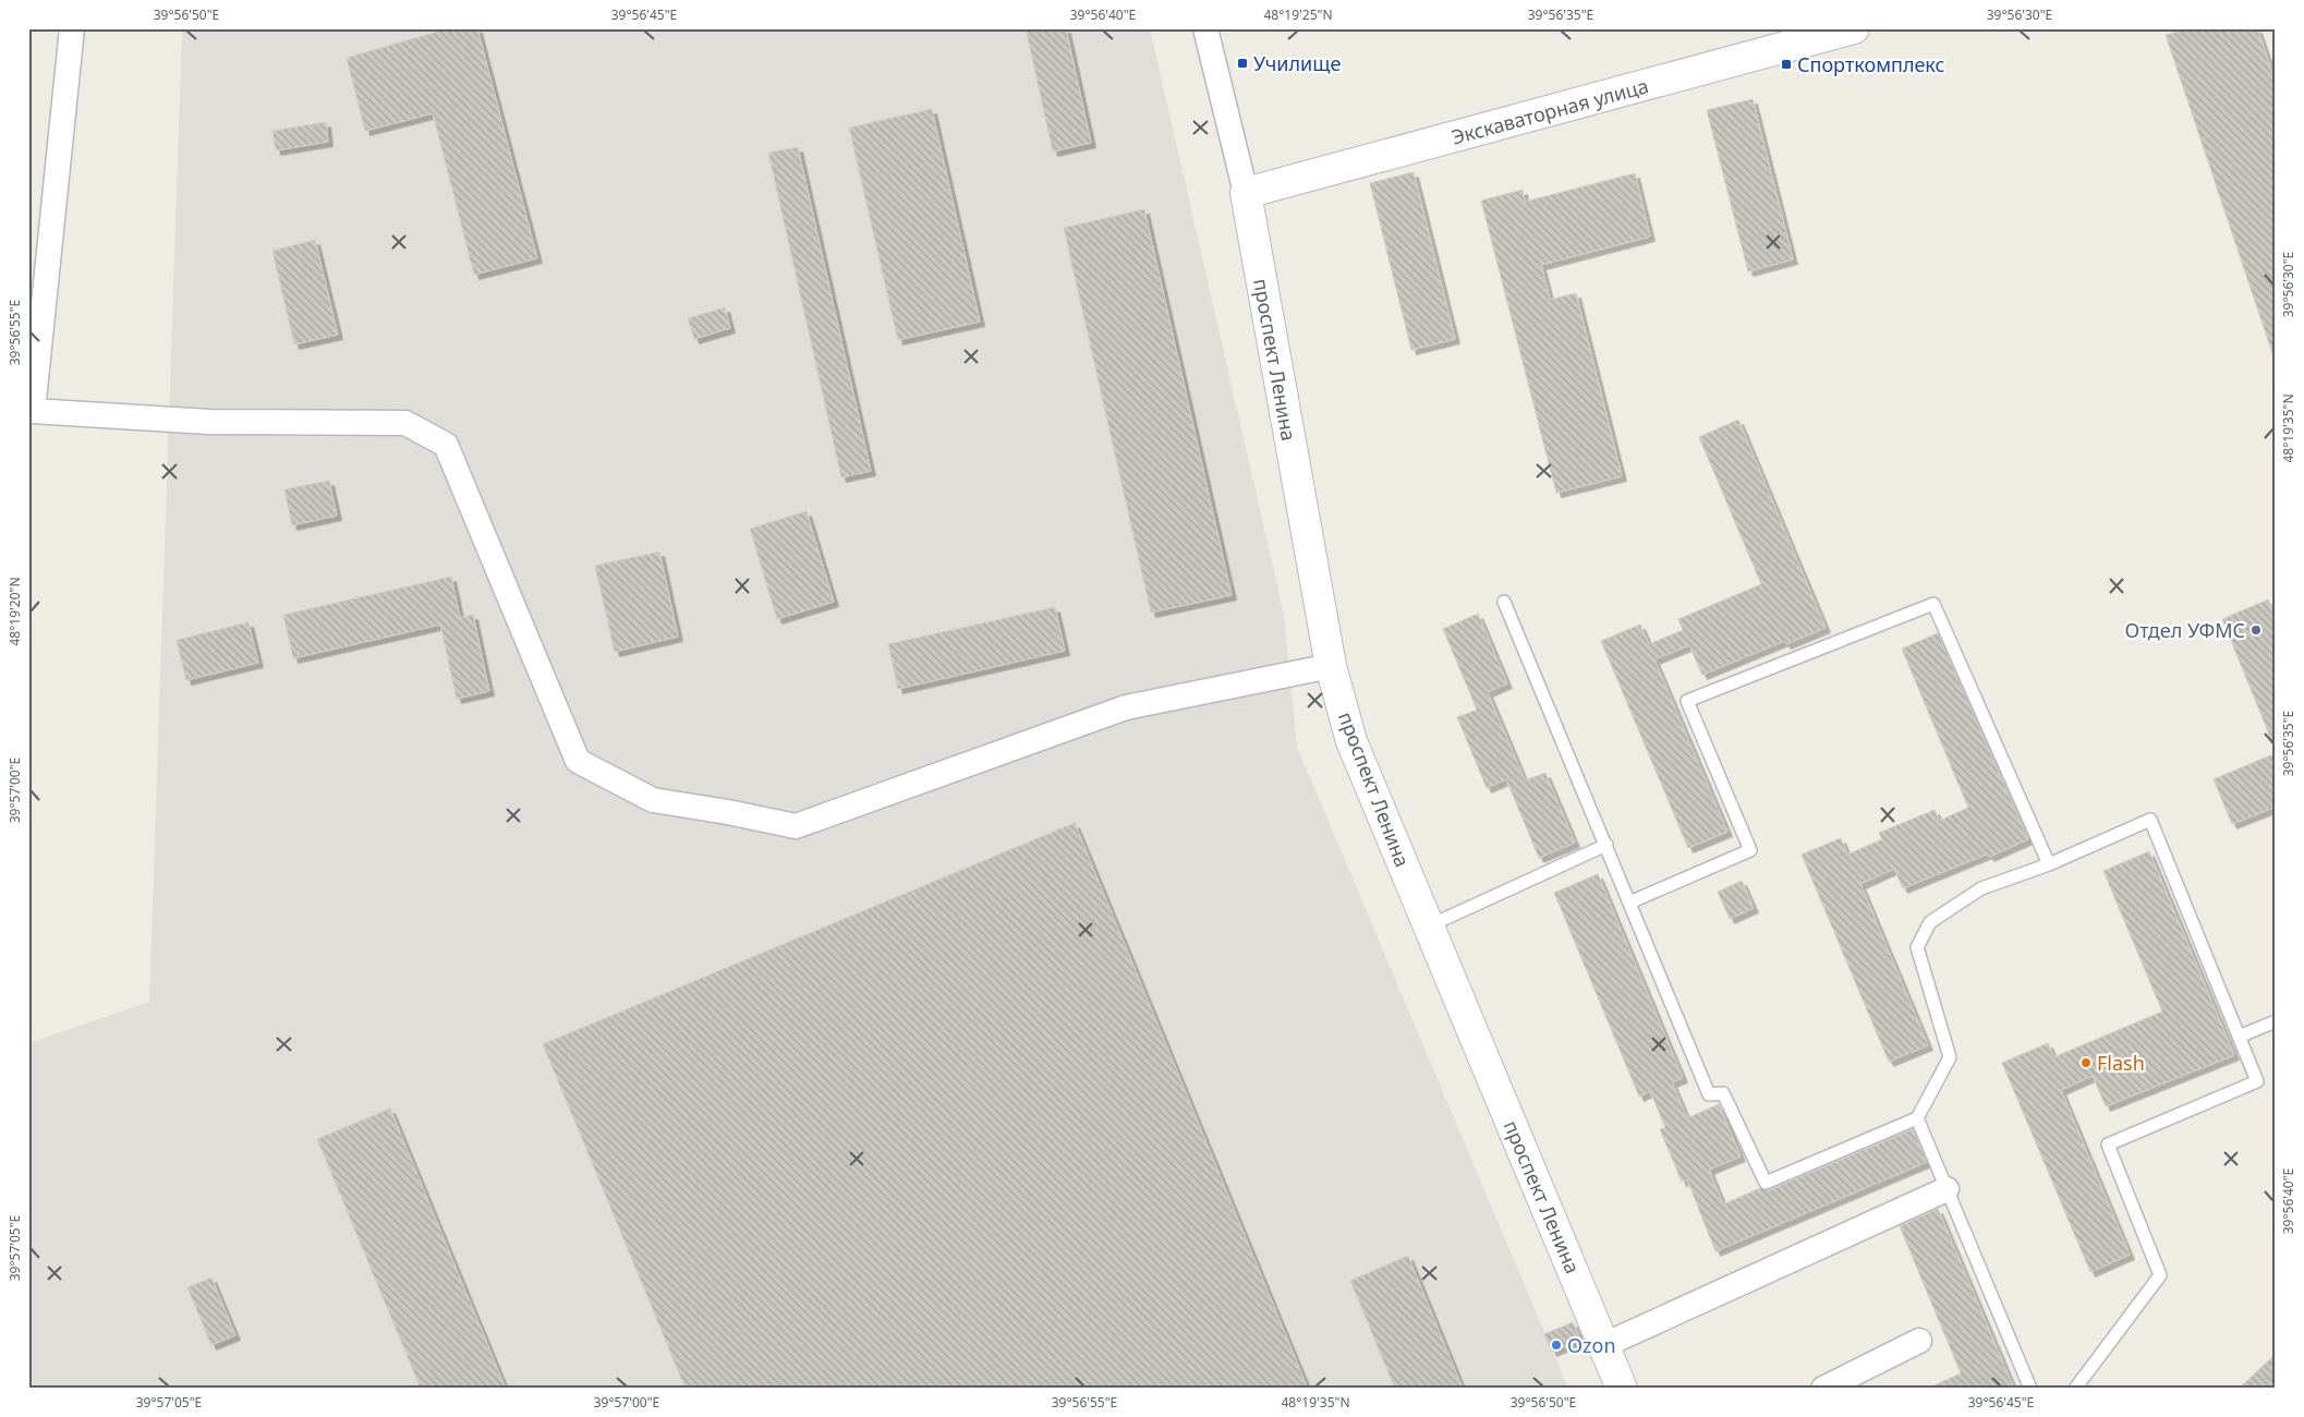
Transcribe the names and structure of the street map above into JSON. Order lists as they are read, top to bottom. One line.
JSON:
{"streets":{"street":["Экскаваторная улица","проспект Ленина"]},"crossings":[["Экскаваторная улица","проспект Ленина"]],"places":{"transit":["Училище","Спорткомплекс"],"other":["Отдел УФМС","Flash","Ozon"]},"coordinates":["39°56'50\"E","39°56'45\"E","39°56'40\"E","48°19'25\"N","39°56'35\"E","39°56'30\"E","39°56'55\"E","48°19'35\"N","48°19'20\"N","39°57'00\"E","39°57'05\"E"]}
